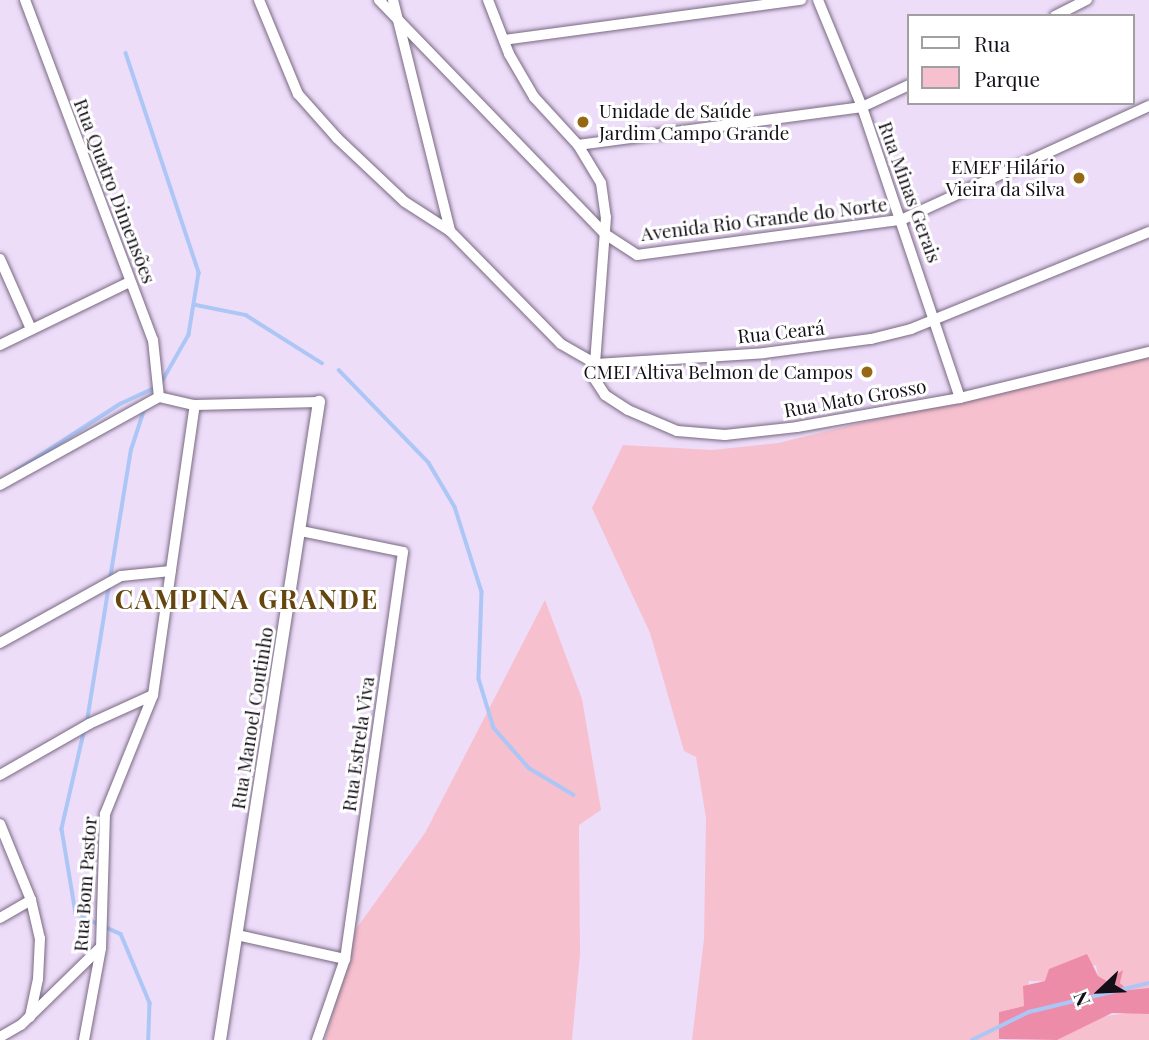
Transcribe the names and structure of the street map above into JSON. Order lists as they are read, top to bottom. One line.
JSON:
{"streets":{"street":["Rua Quatro Dimensões","Rua Minas Gerais","Avenida Rio Grande do Norte","Rua Ceará","Rua Mato Grosso","Rua Manoel Coutinho","Rua Estrela Viva","Rua Bom Pastor"]},"crossings":[["Rua Minas Gerais","Avenida Rio Grande do Norte"],["Rua Minas Gerais","Rua Ceará"],["Rua Minas Gerais","Rua Mato Grosso"],["Rua Ceará","Rua Mato Grosso"],["Rua Manoel Coutinho","Rua Estrela Viva"]],"districts":["CAMPINA GRANDE"],"places":["Unidade de Saúde Jardim Campo Grande","EMEF Hilário Vieira da Silva","CMEI Altiva Belmon de Campos"],"legend":["Rua","Parque"],"north":"bottom left"}
